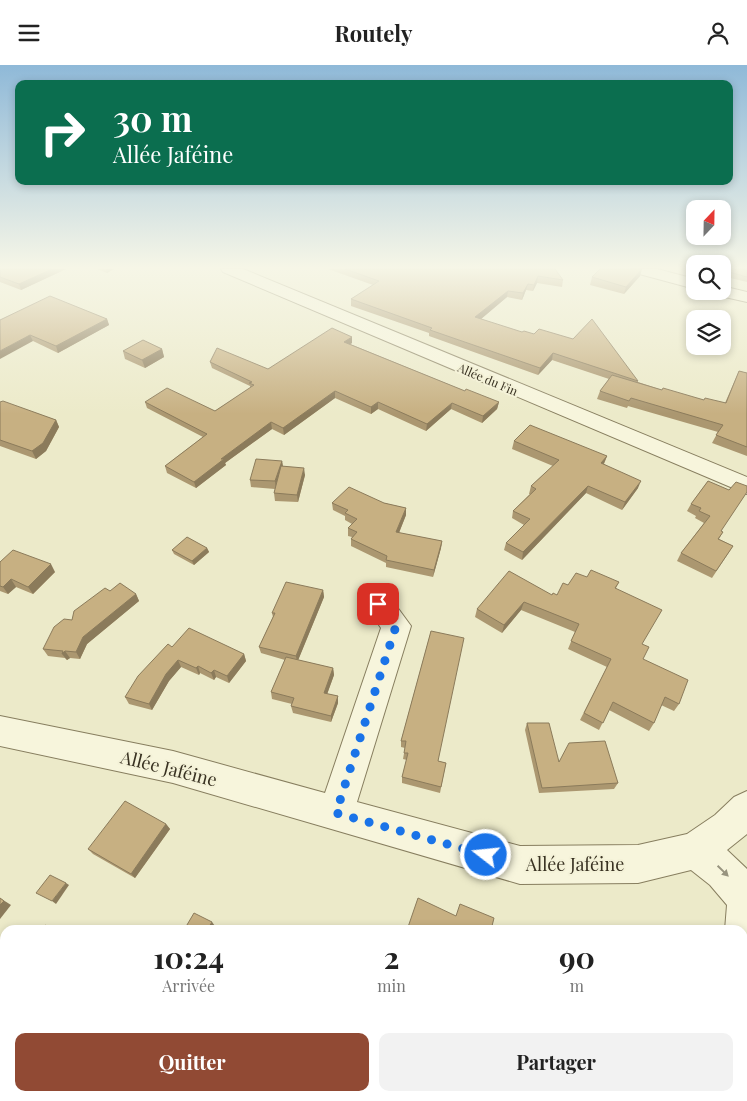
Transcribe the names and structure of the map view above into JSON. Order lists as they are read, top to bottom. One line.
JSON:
{"streets":{"street":["Allée du Fin","Allée Jaféine"]},"north":"top","page":{"header":"Routely","turn":["30 m","Allée Jaféine"],"eta":["10:24","Arrivée","2","min","90","m"],"buttons":["Quitter","Partager"]}}
